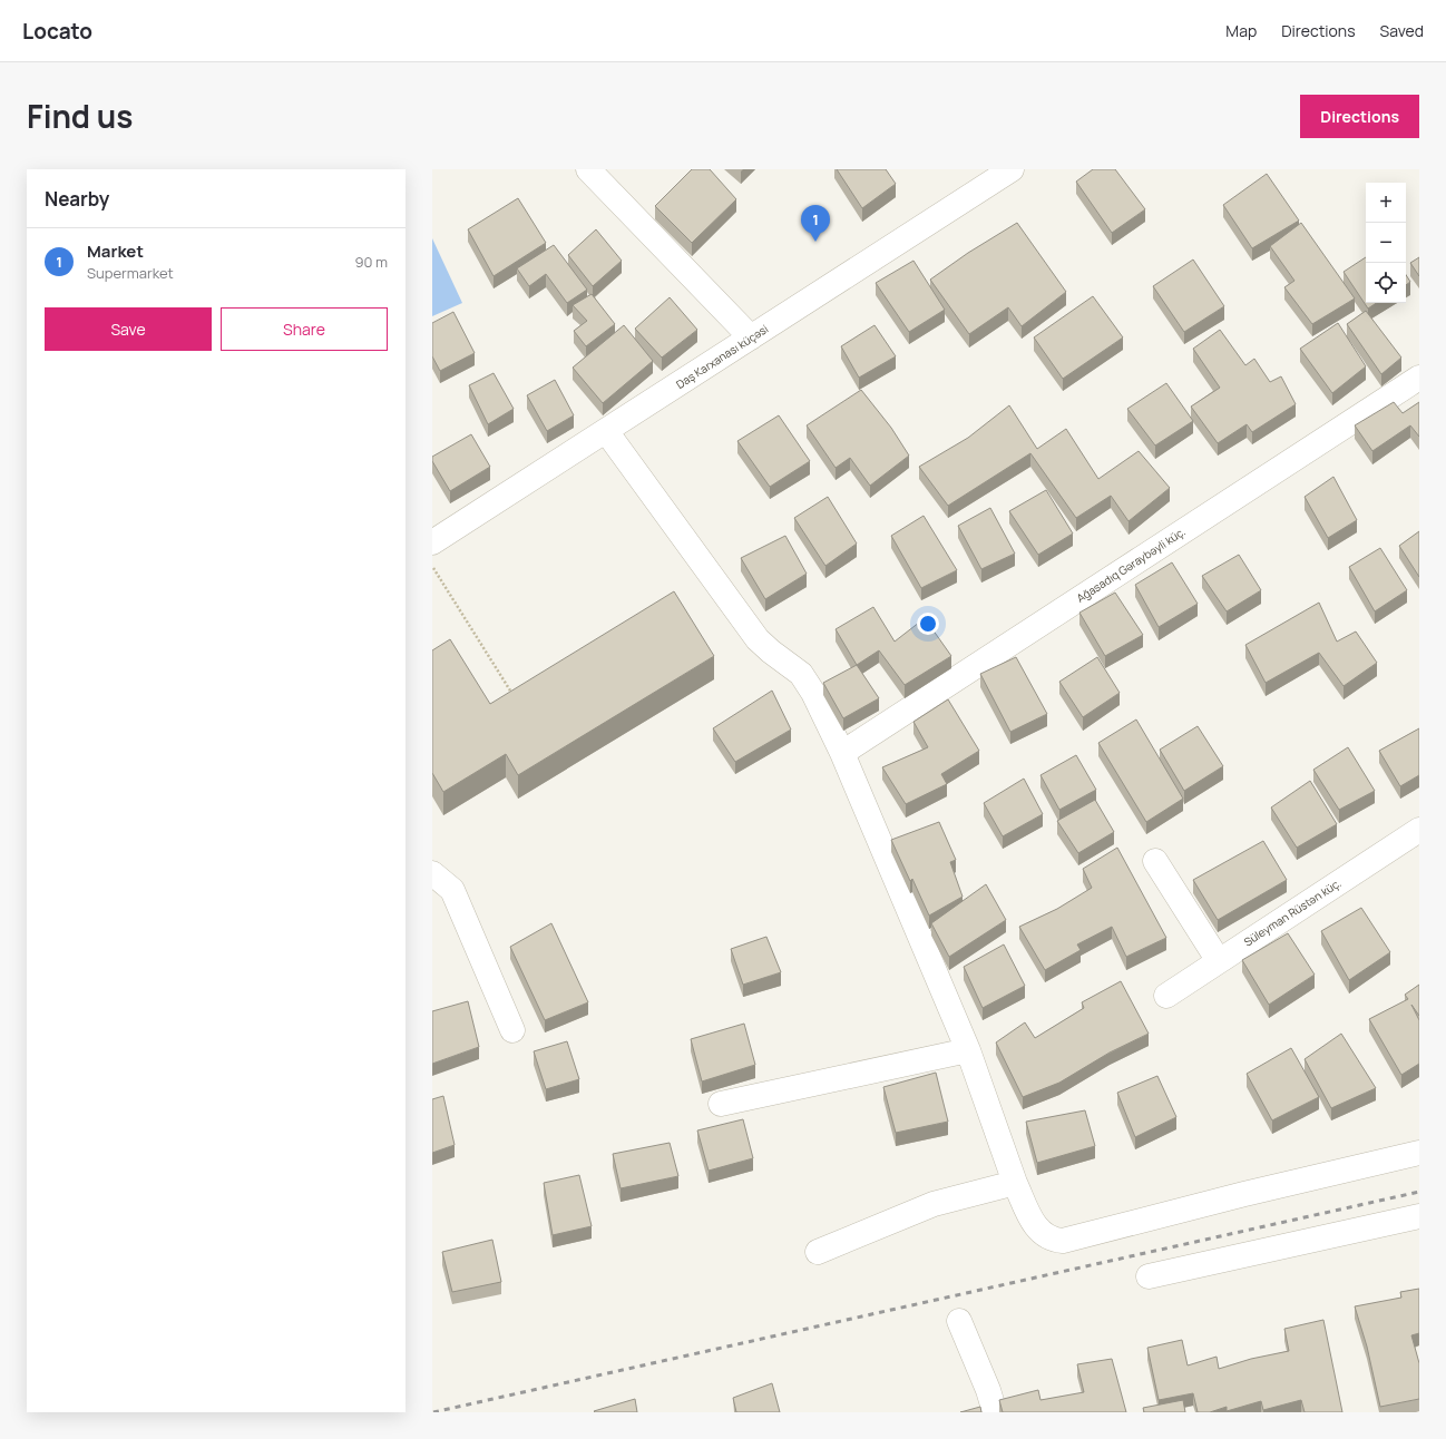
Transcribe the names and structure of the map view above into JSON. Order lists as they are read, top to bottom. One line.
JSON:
{"streets":{"street":["Daş Karxanası küçəsi","Ağasadıq Gəraybəyli küç.","Süleyman Rüstən küç."]},"page":{"header":"Locato","nav":["Map","Directions","Saved"],"title":"Find us","buttons":["Directions",["Save","Share"]],"heading":"Nearby","map_buttons":["+","−"],"pins":"1","list":[{"mark":"1","name":"Market","note":"Supermarket","value":"90 m"}]}}
